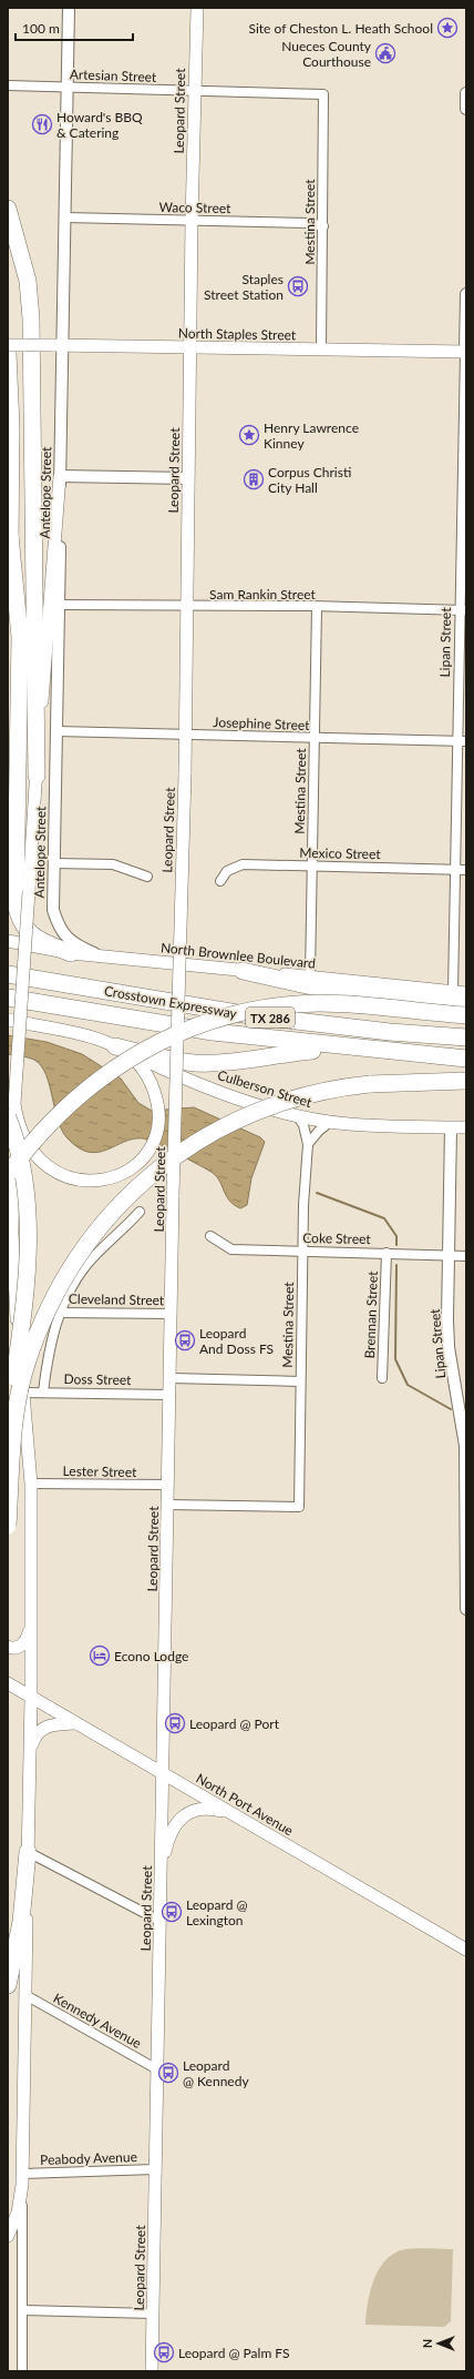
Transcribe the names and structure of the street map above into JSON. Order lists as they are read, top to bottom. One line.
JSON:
{"streets":{"highway":["Crosstown Expressway","TX 286"],"main road":["Leopard Street","North Staples Street","North Brownlee Boulevard","Culberson Street","North Port Avenue"],"street":["Artesian Street","Waco Street","Mestina Street","Antelope Street","Sam Rankin Street","Lipan Street","Josephine Street","Mexico Street","Coke Street","Cleveland Street","Brennan Street","Doss Street","Lester Street","Kennedy Avenue","Peabody Avenue"]},"crossings":[["Artesian Street","Leopard Street"],["Artesian Street","Mestina Street"],["Artesian Street","Antelope Street"],["Leopard Street","Waco Street"],["Leopard Street","Mestina Street"],["Leopard Street","North Staples Street"],["Leopard Street","Sam Rankin Street"],["Leopard Street","Josephine Street"],["Leopard Street","Cleveland Street"],["Leopard Street","Doss Street"],["Leopard Street","Lester Street"],["Leopard Street","North Port Avenue"],["Leopard Street","Kennedy Avenue"],["Leopard Street","Peabody Avenue"],["Waco Street","Mestina Street"],["Waco Street","Antelope Street"],["Mestina Street","North Staples Street"],["Mestina Street","Sam Rankin Street"],["Mestina Street","Josephine Street"],["Mestina Street","Mexico Street"],["Mestina Street","North Brownlee Boulevard"],["Mestina Street","Culberson Street"],["Mestina Street","Coke Street"],["North Staples Street","Antelope Street"],["North Staples Street","Lipan Street"],["Antelope Street","Sam Rankin Street"],["Antelope Street","Josephine Street"],["Antelope Street","North Brownlee Boulevard"],["Sam Rankin Street","Lipan Street"],["Lipan Street","Josephine Street"],["Lipan Street","Mexico Street"],["Lipan Street","North Brownlee Boulevard"],["Lipan Street","Culberson Street"],["Lipan Street","Coke Street"],["Coke Street","Brennan Street"]],"places":{"place":["Site of Cheston L. Heath School","Henry Lawrence Kinney"],"public building":["Nueces County Courthouse"],"restaurant":["Howard's BBQ & Catering"],"bus stop":["Staples Street Station","Leopard And Doss FS","Leopard @ Port","Leopard @ Lexington","Leopard @ Kennedy","Leopard @ Palm FS"],"building":["Corpus Christi City Hall"],"hotel":["Econo Lodge"]},"scale_bar":"100 m","north":"left"}
